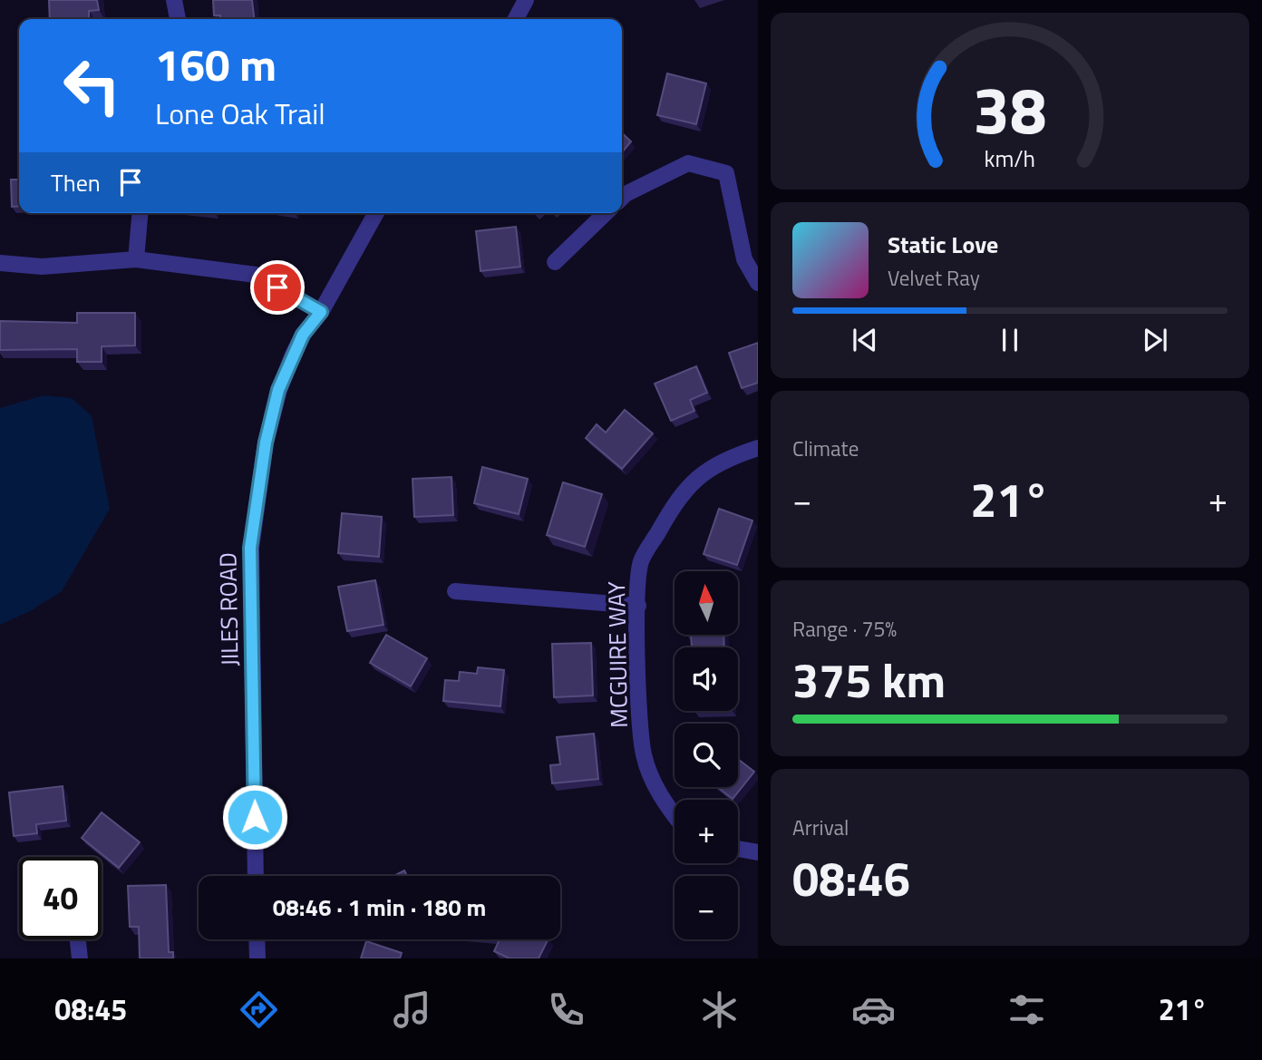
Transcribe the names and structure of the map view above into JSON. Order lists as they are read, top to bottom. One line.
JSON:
{"streets":{"street":["JILES ROAD","MCGUIRE WAY"]},"north":"top","page":{"turn":["160 m","Lone Oak Trail"],"then":"Then","song":["Static Love","Velvet Ray"],"tile":["Climate",["Range · 75%","375 km"],["Arrival","08:46"]],"heat":["−","21°","+"],"map_buttons":["+","−"],"limit":"40","trip":"08:46 · 1 min · 180 m","tabs":["08:45","21°"],"gauge":["38","km/h"]}}
